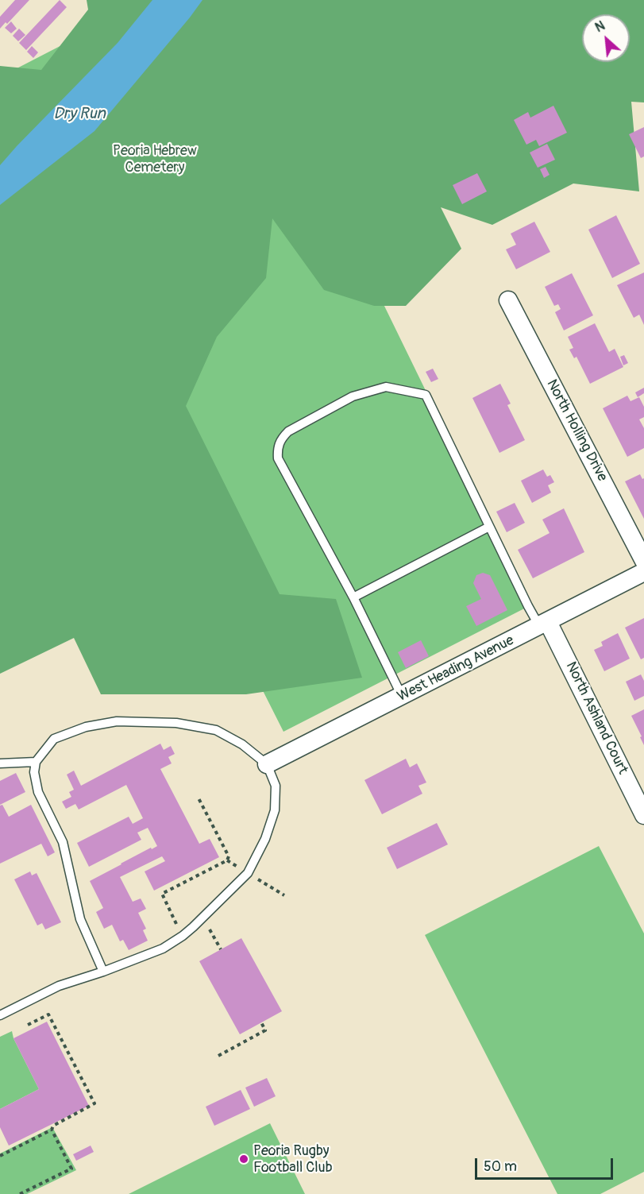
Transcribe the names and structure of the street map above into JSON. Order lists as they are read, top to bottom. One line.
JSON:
{"streets":{"street":["North Holling Drive","West Heading Avenue","North Ashland Court"]},"crossings":[["West Heading Avenue","North Ashland Court"]],"water":["Dry Run"],"parks":["Peoria Hebrew Cemetery"],"places":["Peoria Rugby Football Club"],"scale_bar":"50 m","north":"top left"}
